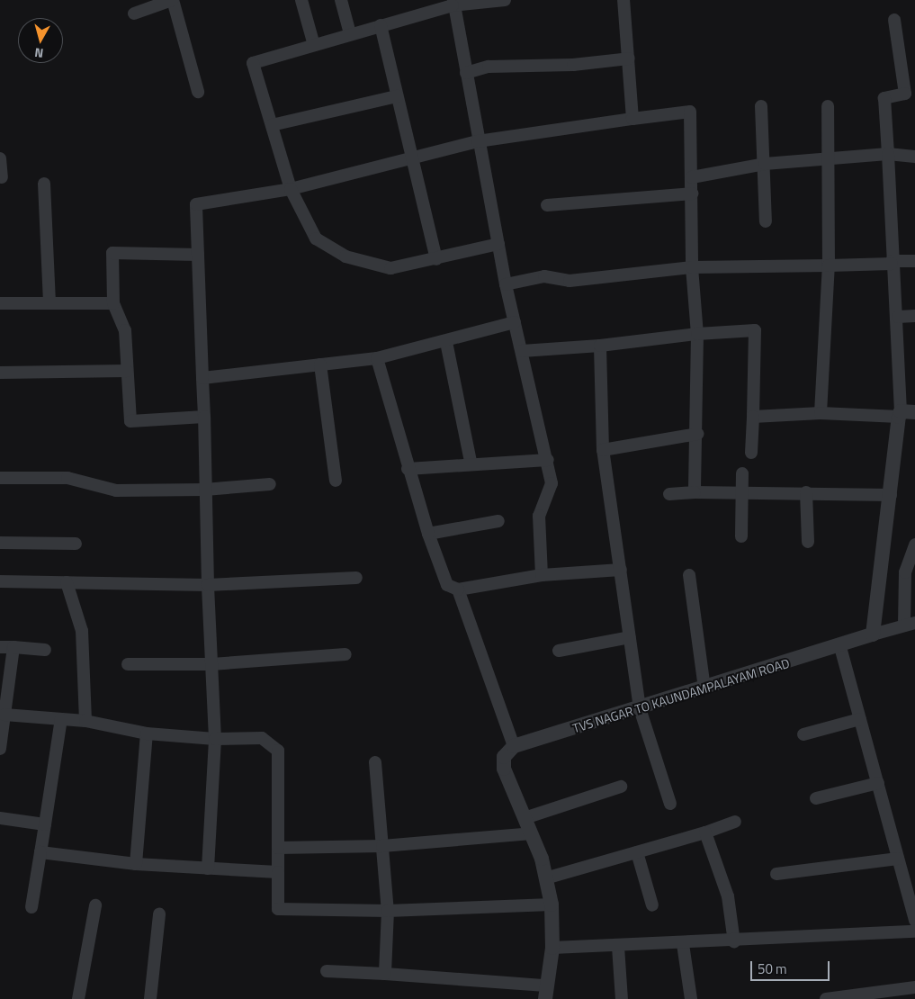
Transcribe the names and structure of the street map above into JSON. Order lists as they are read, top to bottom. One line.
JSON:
{"streets":{"street":["TVS NAGAR TO KAUNDAMPALAYAM ROAD"]},"scale_bar":"50 m","north":"bottom"}
